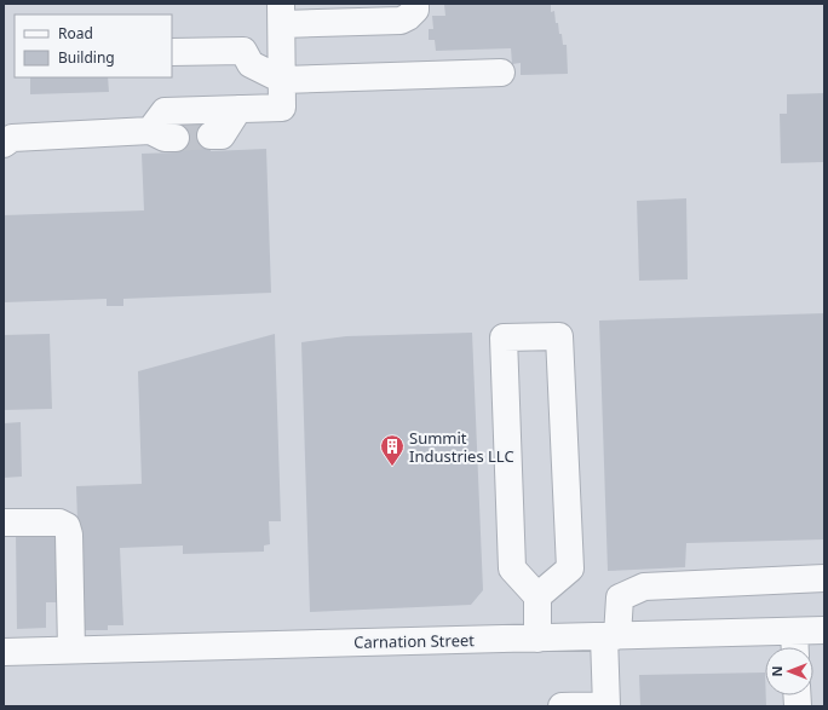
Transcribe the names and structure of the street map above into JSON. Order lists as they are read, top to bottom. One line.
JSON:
{"streets":{"street":["Carnation Street"]},"places":{"building":["Summit Industries LLC"]},"legend":["Road","Building"],"north":"left"}
